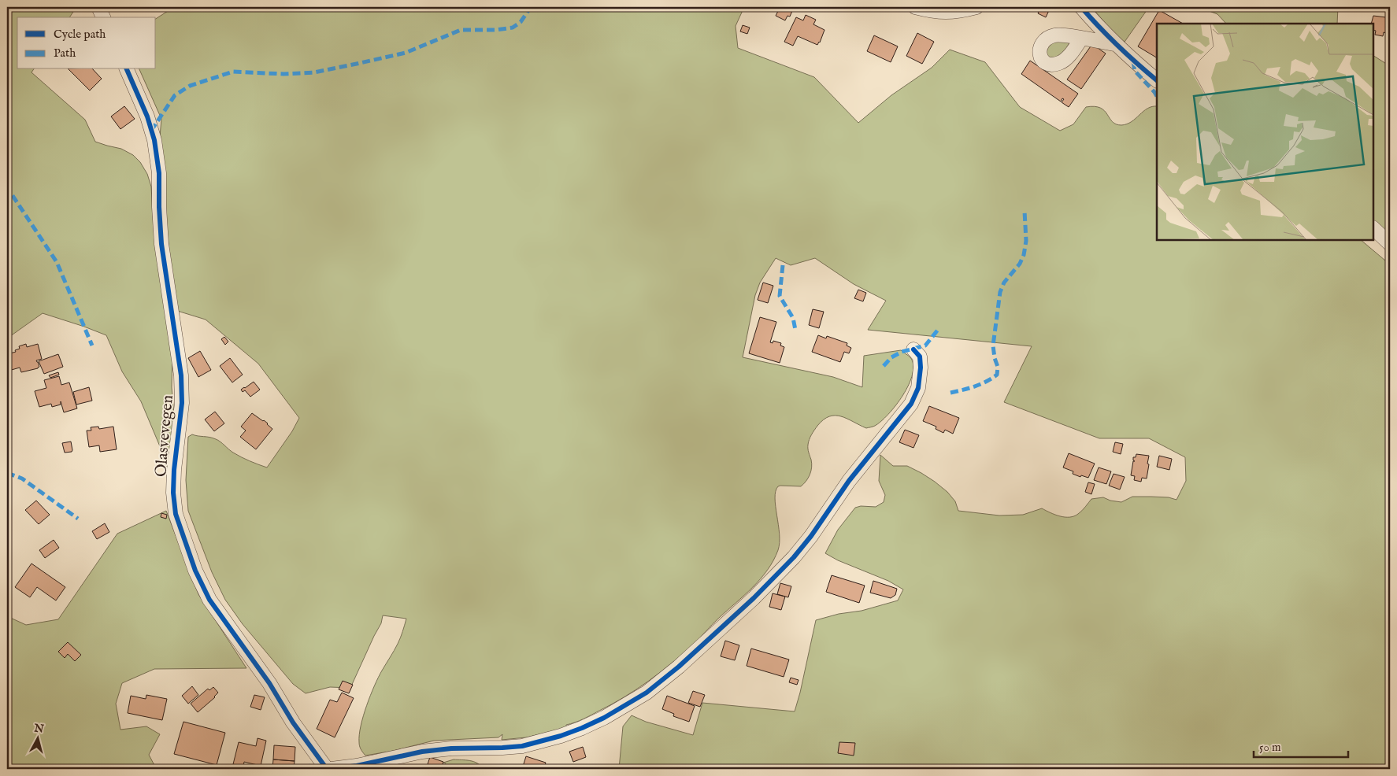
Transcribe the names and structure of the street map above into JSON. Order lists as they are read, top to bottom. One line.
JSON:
{"streets":{"street":["Olasvevegen"]},"legend":["Cycle path","Path"],"scale_bar":"50 m","north":"top"}
